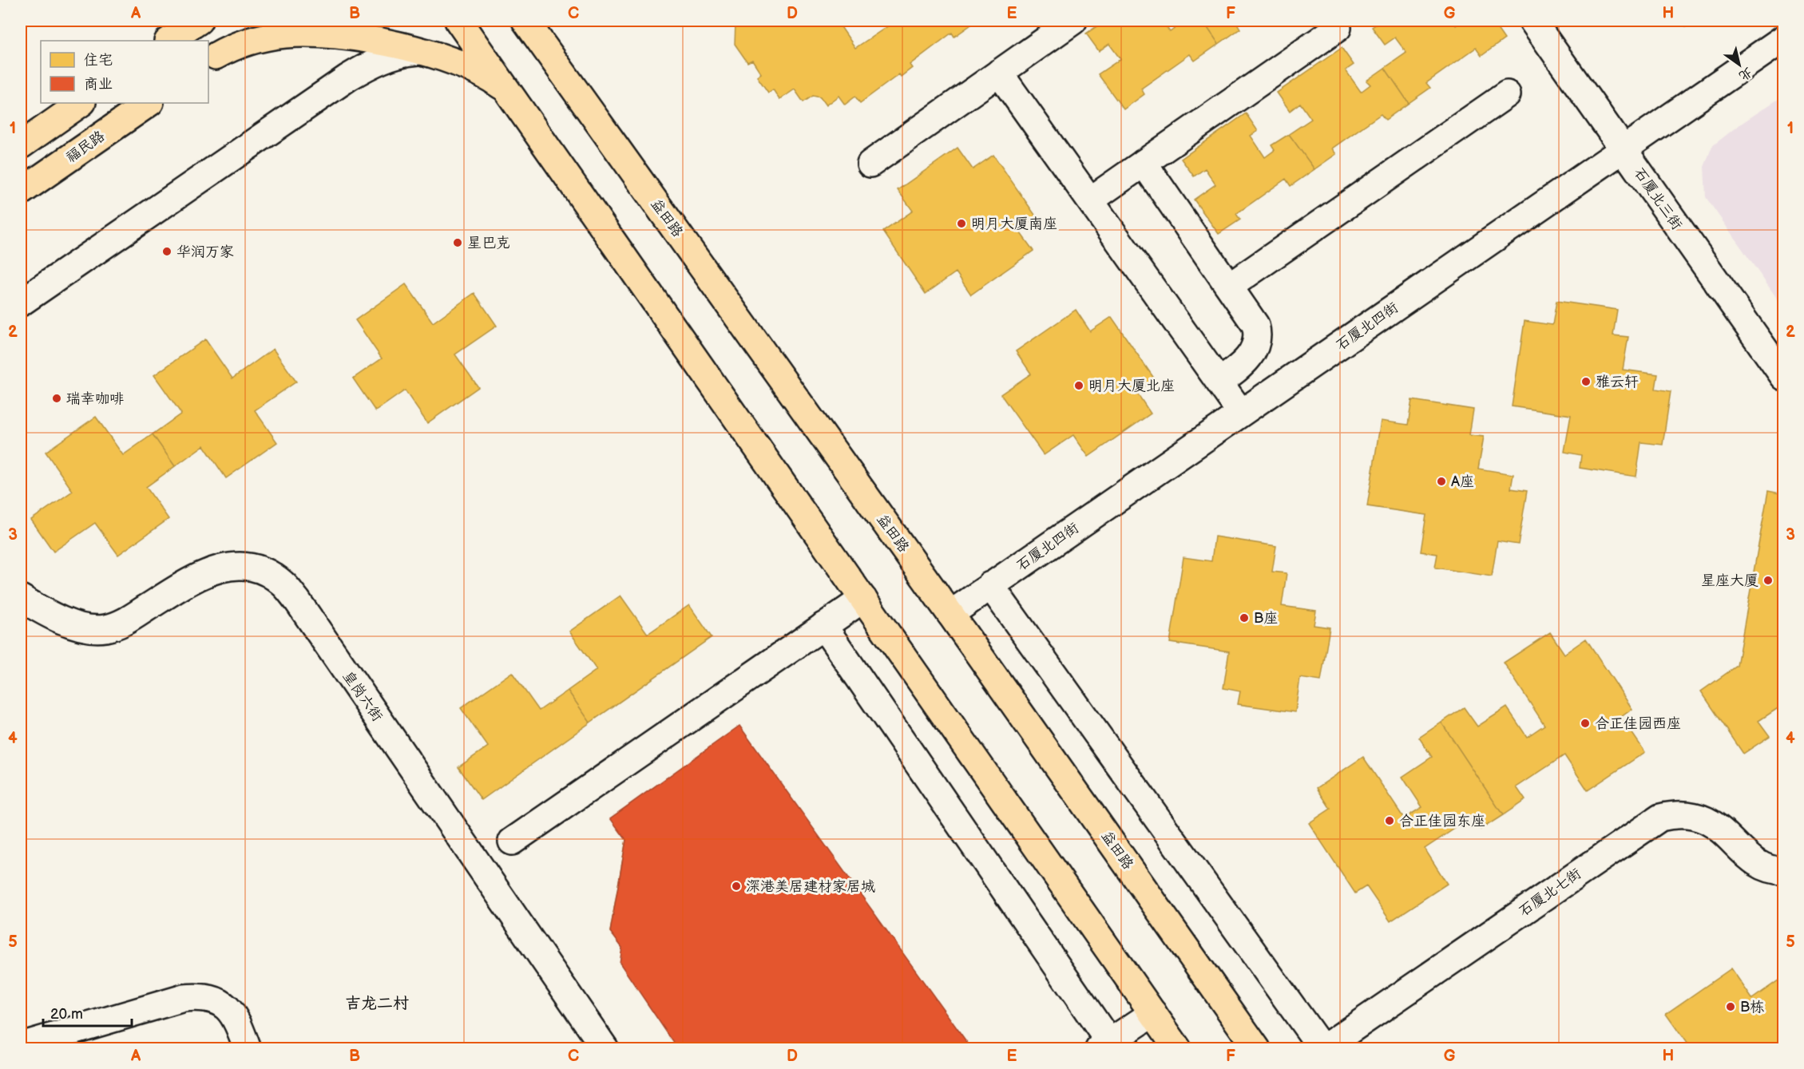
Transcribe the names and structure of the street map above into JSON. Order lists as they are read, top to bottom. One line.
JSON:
{"streets":{"main road":["福民路","益田路"],"street":["石厦北三街","石厦北四街","皇岗六街","石厦北七街"]},"crossings":[["石厦北三街","石厦北四街"],["益田路","石厦北四街"]],"districts":["吉龙二村"],"places":["明月大厦南座","星巴克","华润万家","雅云轩","明月大厦北座","瑞幸咖啡","A座","星座大厦","B座","合正佳园西座","合正佳园东座","深港美居建材家居城","B栋"],"legend":["住宅","商业"],"scale_bar":"20 m","north":"bottom right","grid":{"columns":["A","B","C","D","E","F","G","H"],"rows":["1","2","3","4","5"]}}
